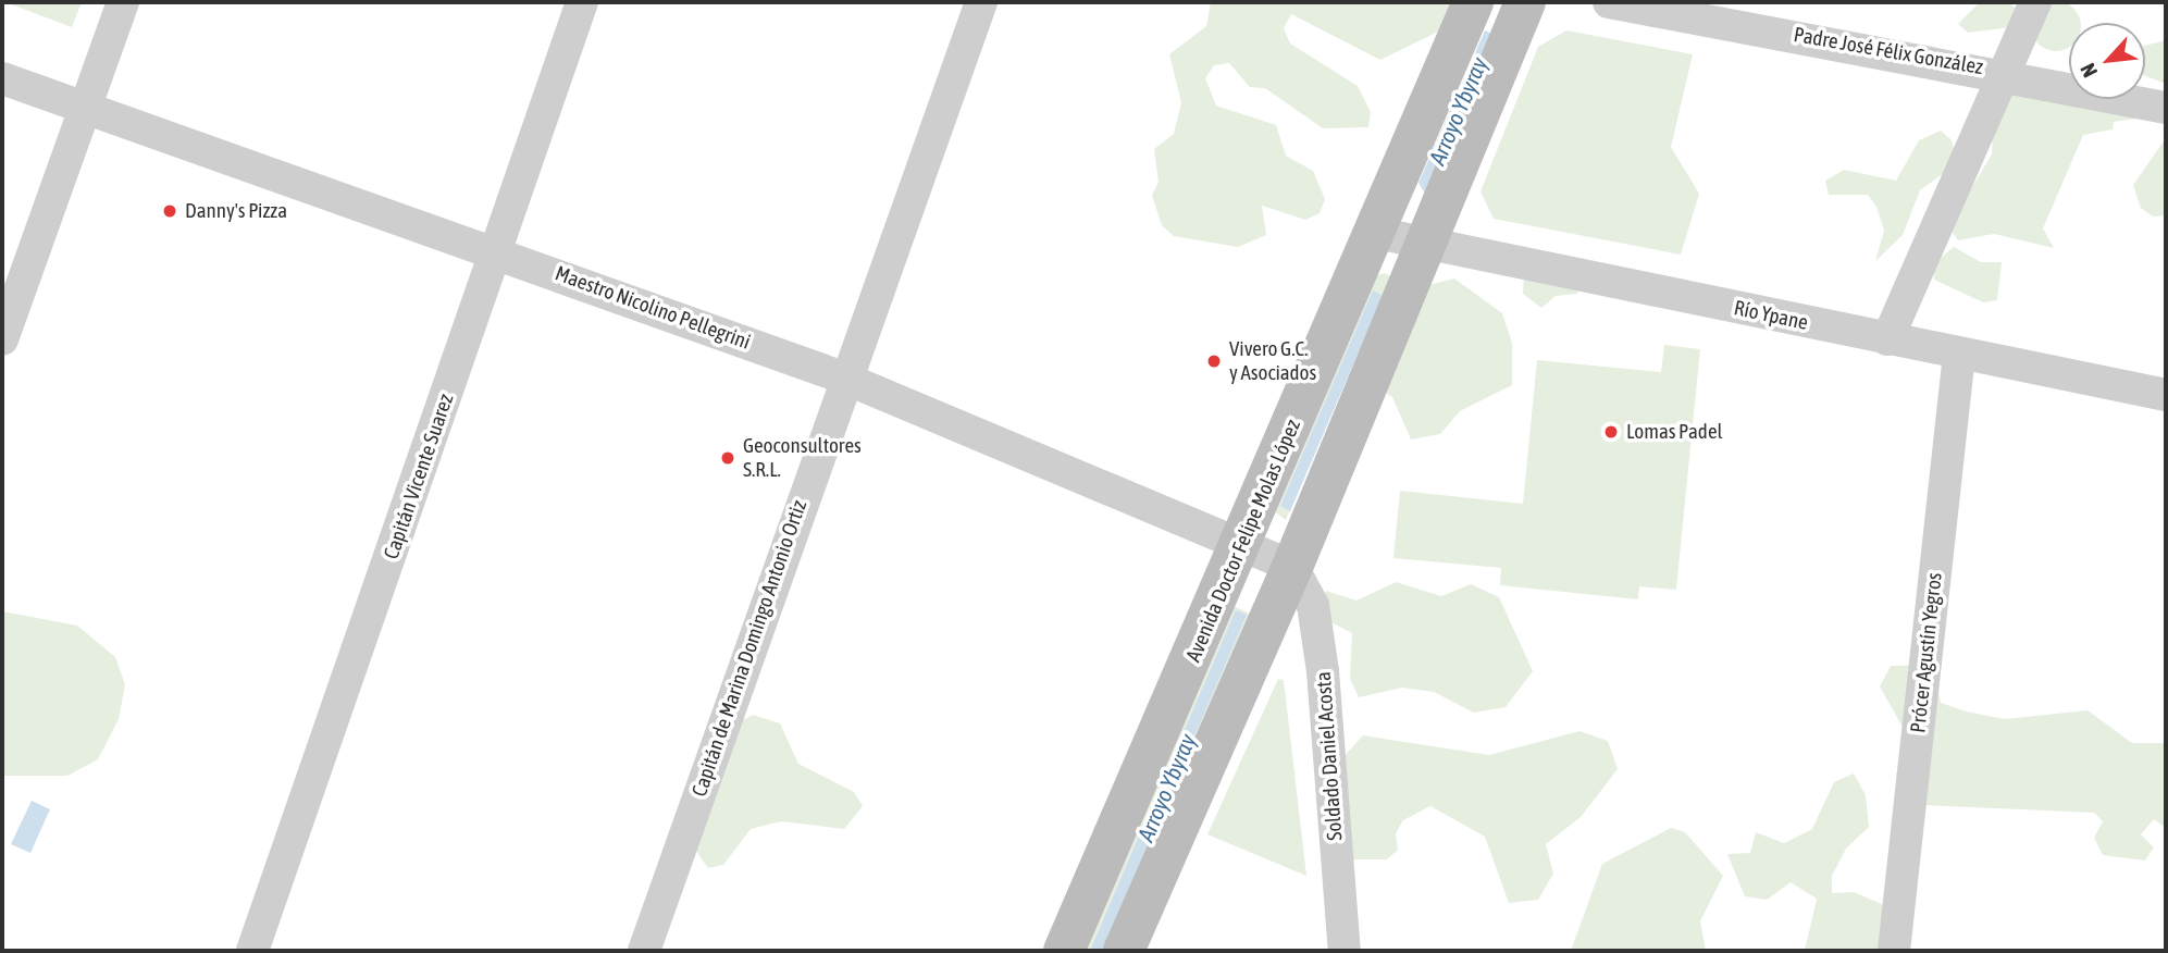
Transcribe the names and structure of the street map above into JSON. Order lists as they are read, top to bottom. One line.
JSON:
{"streets":{"main road":["Avenida Doctor Felipe Molas López"],"street":["Padre José Félix González","Maestro Nicolino Pellegrini","Río Ypane","Capitán Vicente Suarez","Capitán de Marina Domingo Antonio Ortiz","Prócer Agustín Yegros","Soldado Daniel Acosta"]},"crossings":[["Maestro Nicolino Pellegrini","Capitán Vicente Suarez"],["Maestro Nicolino Pellegrini","Avenida Doctor Felipe Molas López"],["Maestro Nicolino Pellegrini","Capitán de Marina Domingo Antonio Ortiz"],["Maestro Nicolino Pellegrini","Soldado Daniel Acosta"],["Río Ypane","Avenida Doctor Felipe Molas López"],["Río Ypane","Prócer Agustín Yegros"]],"water":["Arroyo Ybyray"],"places":["Danny's Pizza","Vivero G.C. y Asociados","Lomas Padel","Geoconsultores S.R.L."],"north":"bottom left"}
